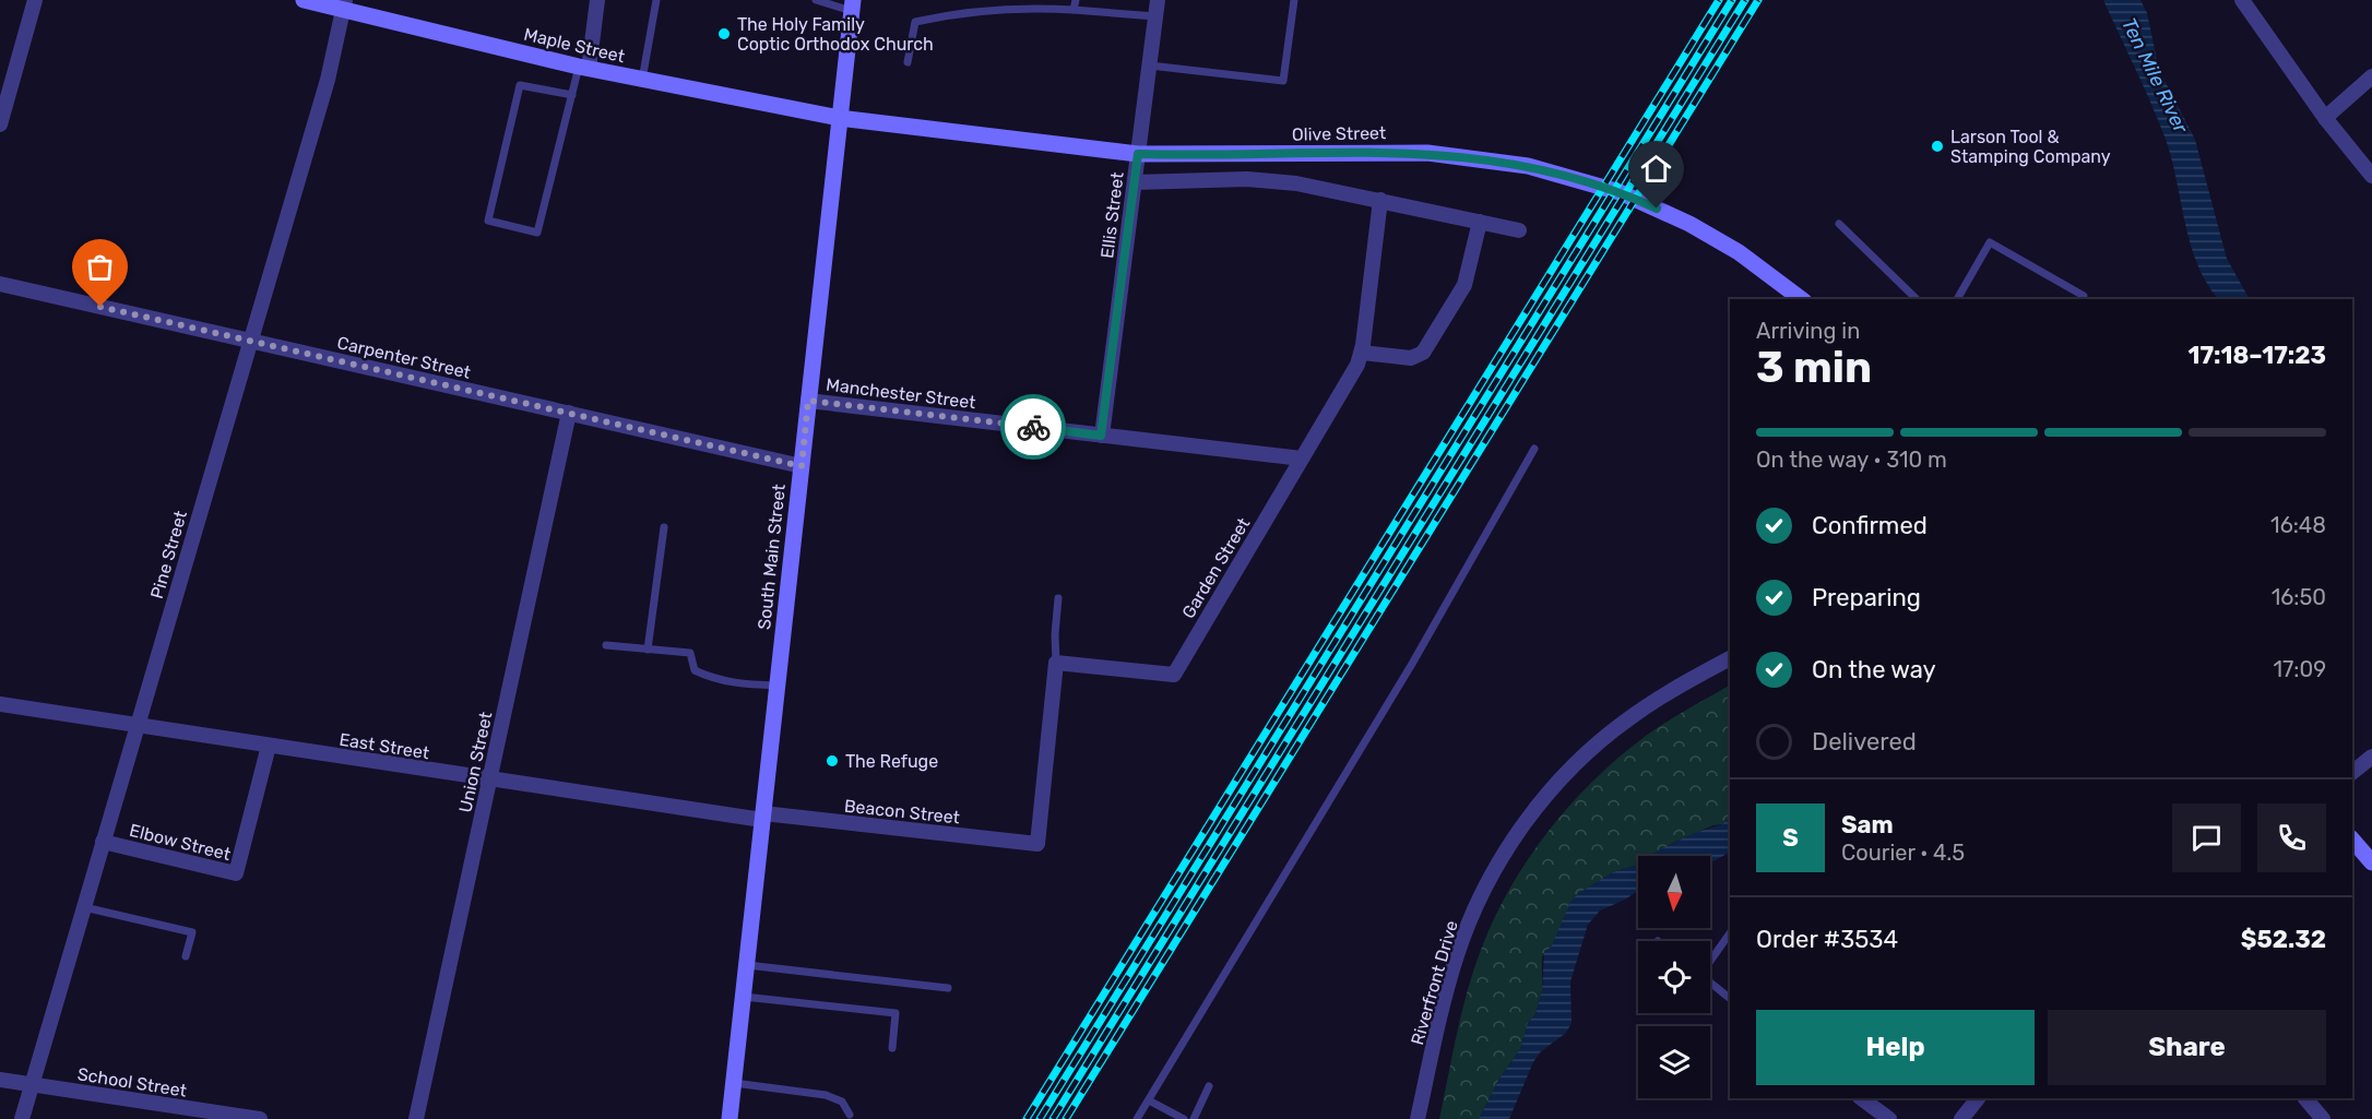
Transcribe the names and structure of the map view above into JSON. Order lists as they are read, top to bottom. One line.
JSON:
{"streets":{"main road":["Maple Street","Olive Street","South Main Street"],"street":["Ellis Street","Carpenter Street","Manchester Street","Pine Street","Garden Street","East Street","Union Street","Beacon Street","Elbow Street","Riverfront Drive","School Street"]},"crossings":[["Maple Street","Olive Street"],["Maple Street","Pine Street"],["Maple Street","South Main Street"],["Olive Street","Ellis Street"],["Olive Street","South Main Street"],["Ellis Street","Manchester Street"],["Carpenter Street","Pine Street"],["Carpenter Street","South Main Street"],["Carpenter Street","Union Street"],["Manchester Street","South Main Street"],["Manchester Street","Garden Street"],["Pine Street","East Street"],["Pine Street","Elbow Street"],["Pine Street","School Street"],["South Main Street","East Street"],["South Main Street","Beacon Street"],["Garden Street","Beacon Street"],["East Street","Union Street"],["East Street","Beacon Street"],["East Street","Elbow Street"]],"water":["Ten Mile River"],"places":["The Holy Family Coptic Orthodox Church","Larson Tool & Stamping Company","The Refuge"],"north":"bottom","page":{"heading":["3 min","Arriving in","17:18–17:23"],"panel":["Sam","Courier · 4.5","Order #3534","$52.32"],"bar":"On the way · 310 m","list":[["Confirmed","16:48"],["Preparing","16:50"],["On the way","17:09"],"Delivered"],"round":"S","buttons":["Help","Share"]}}
